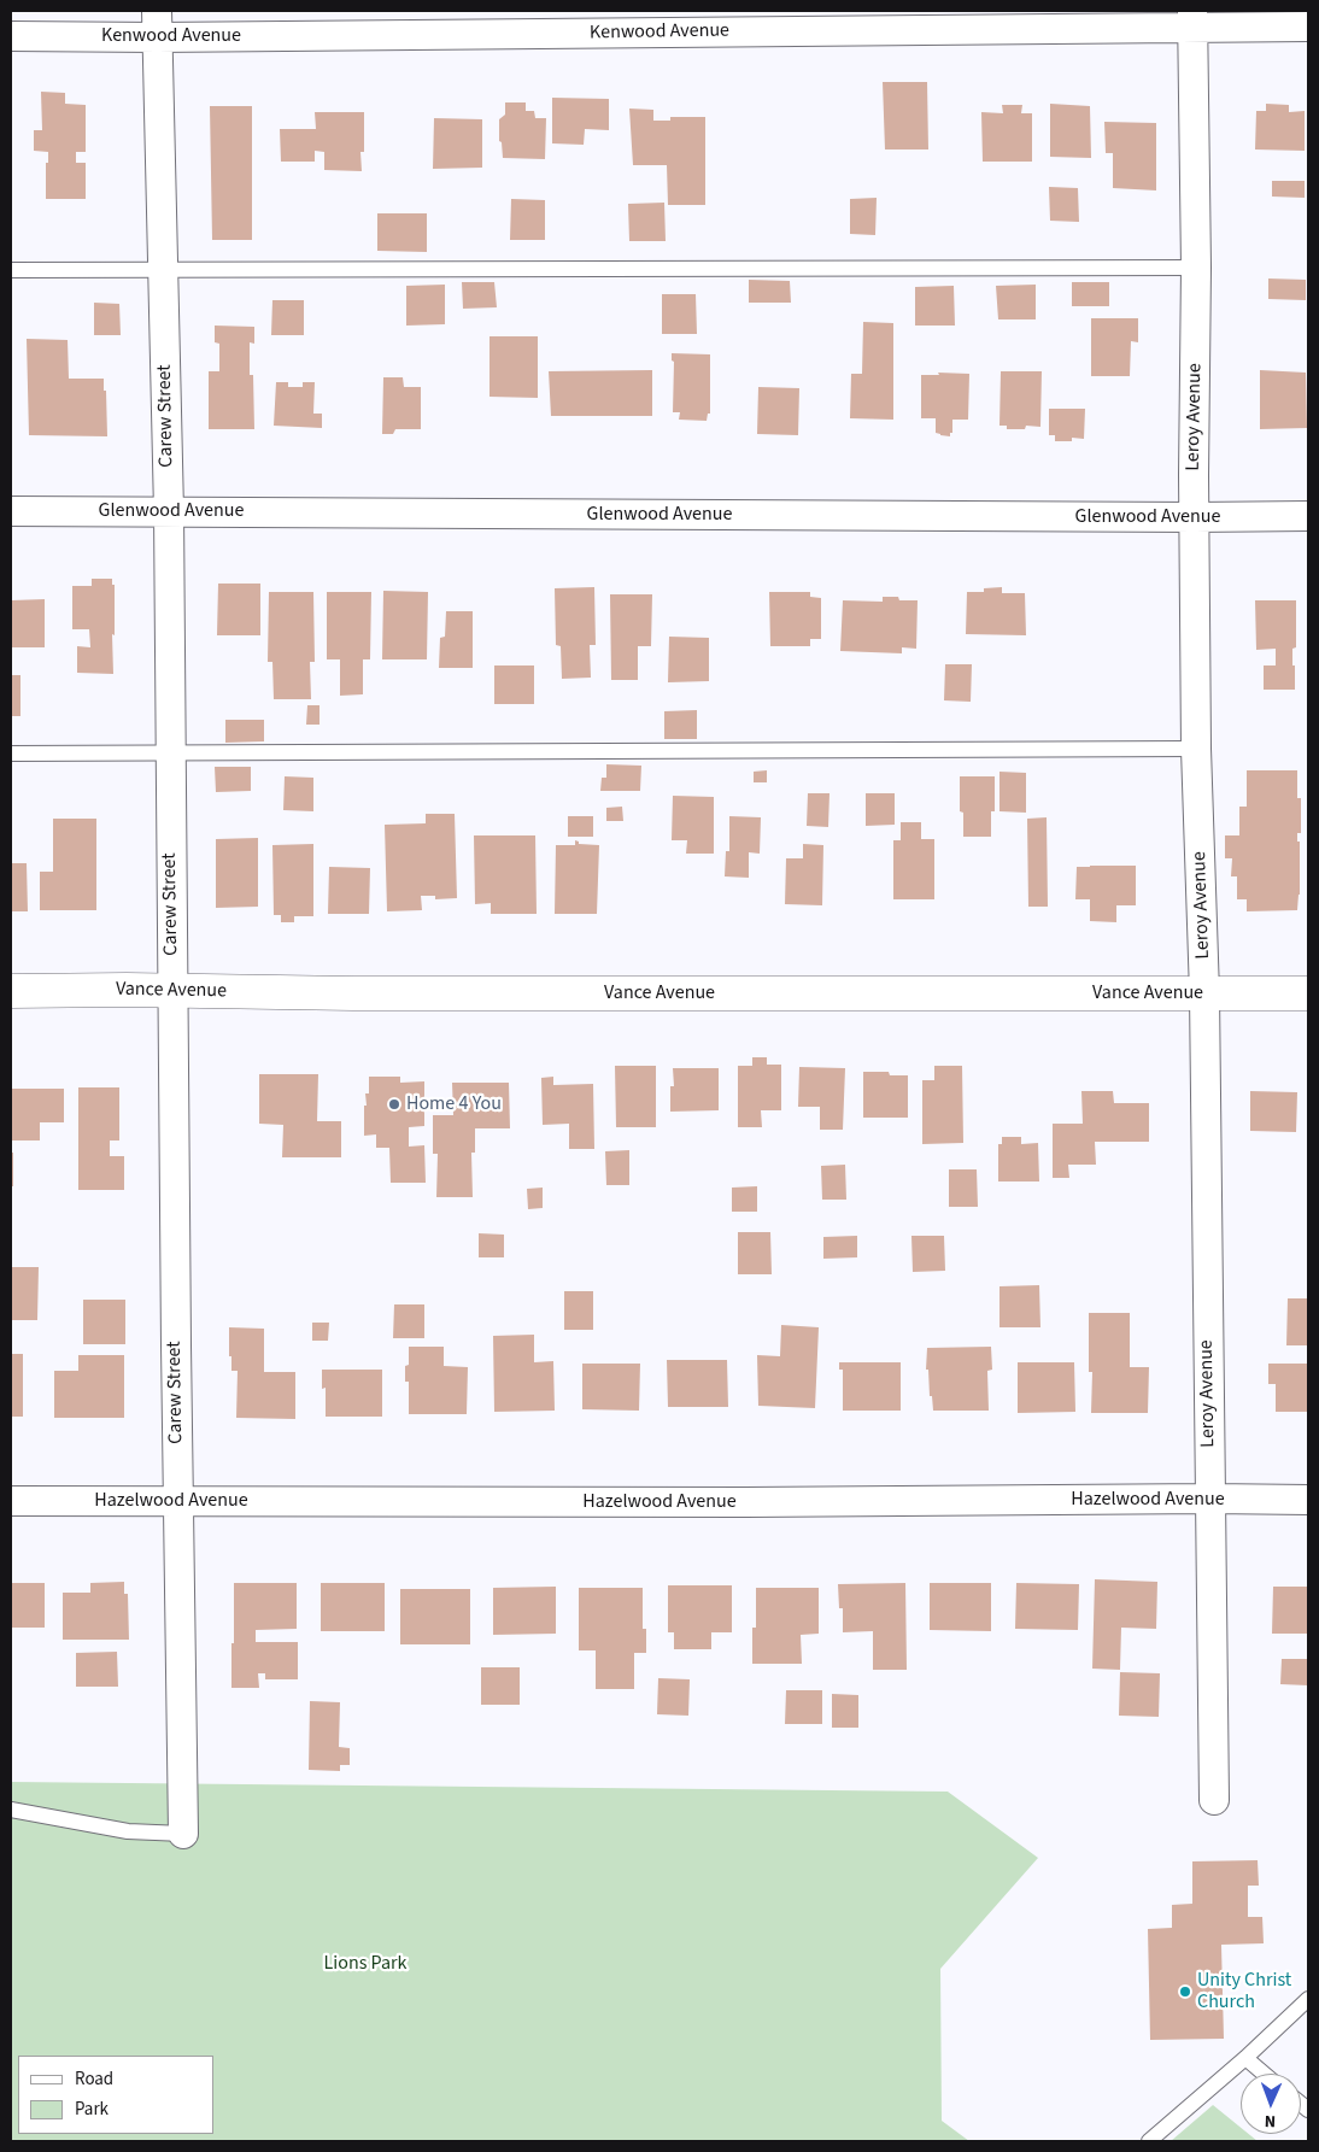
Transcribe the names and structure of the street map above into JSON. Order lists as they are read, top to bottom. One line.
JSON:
{"streets":{"street":["Kenwood Avenue","Carew Street","Leroy Avenue","Glenwood Avenue","Vance Avenue","Hazelwood Avenue"]},"crossings":[["Kenwood Avenue","Carew Street"],["Kenwood Avenue","Leroy Avenue"],["Carew Street","Glenwood Avenue"],["Carew Street","Vance Avenue"],["Carew Street","Hazelwood Avenue"],["Leroy Avenue","Glenwood Avenue"],["Leroy Avenue","Vance Avenue"],["Leroy Avenue","Hazelwood Avenue"]],"parks":["Lions Park"],"places":["Home 4 You","Unity Christ Church"],"legend":["Road","Park"],"north":"bottom"}
